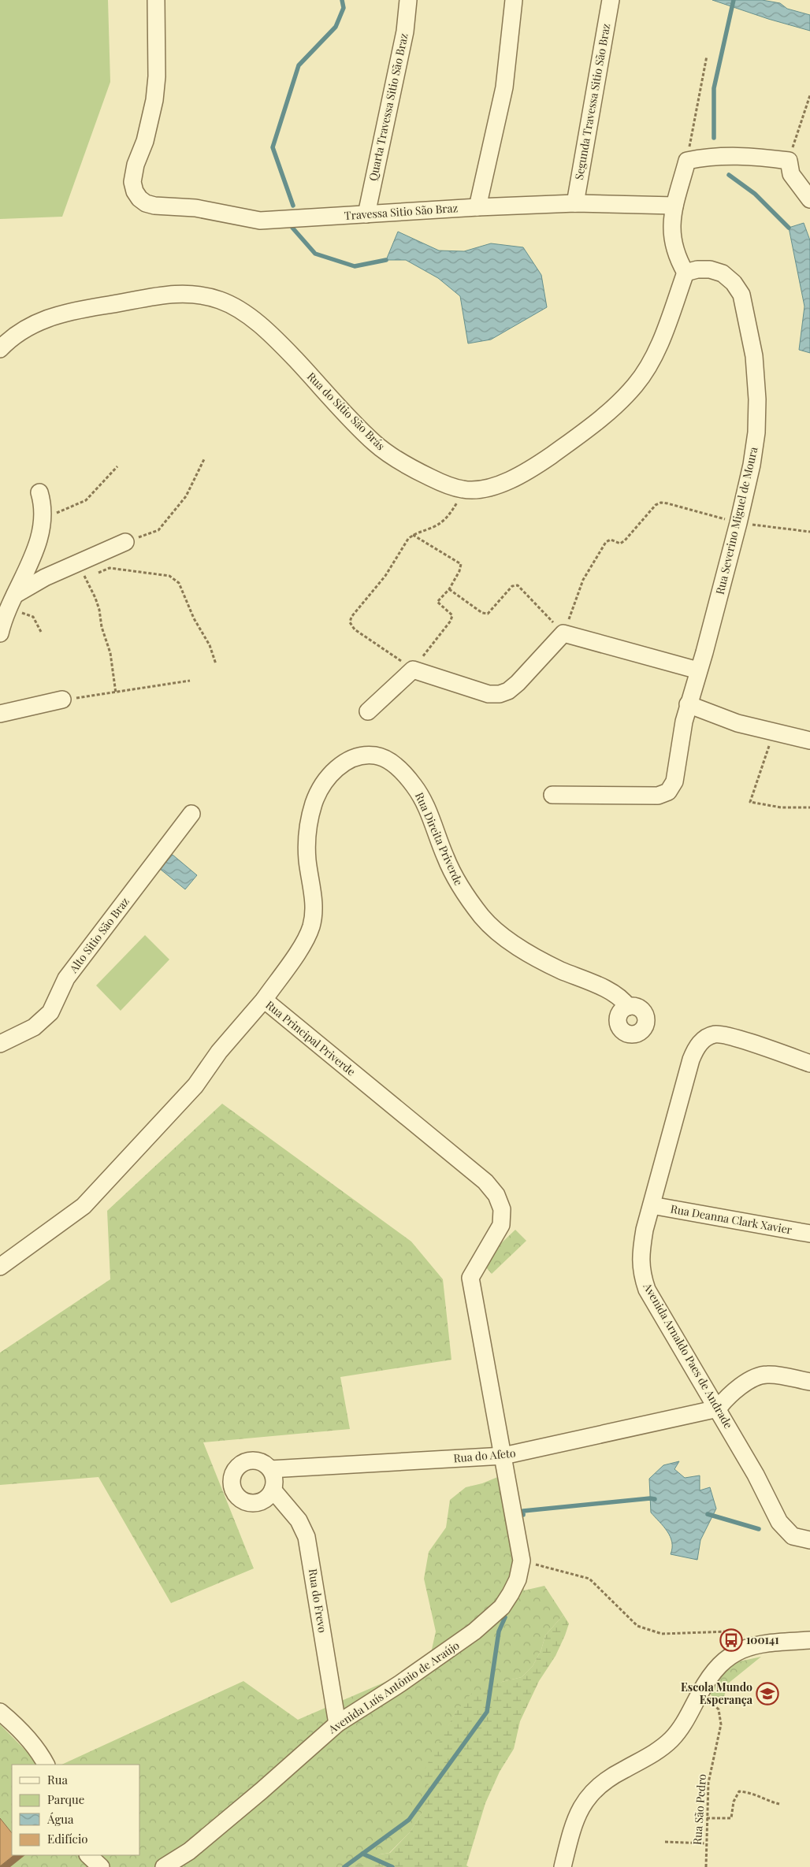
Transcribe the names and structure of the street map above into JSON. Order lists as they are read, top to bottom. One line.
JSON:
{"streets":{"street":["Segunda Travessa Sitio São Braz","Quarta Travessa Sitio São Braz","Travessa Sitio São Braz","Rua do Sítio São Brás","Rua Severino Miguel de Moura","Rua Direita Priverde","Alto Sitio São Braz","Rua Principal Priverde","Rua Deanna Clark Xavier","Avenida Arnaldo Paes de Andrade","Rua do Afeto","Rua do Frevo","Avenida Luís Antônio de Araújo"],"path":["Rua São Pedro"]},"crossings":[["Segunda Travessa Sitio São Braz","Travessa Sitio São Braz"],["Quarta Travessa Sitio São Braz","Travessa Sitio São Braz"],["Rua do Sítio São Brás","Rua Severino Miguel de Moura"],["Rua Direita Priverde","Rua Principal Priverde"],["Rua Principal Priverde","Avenida Luís Antônio de Araújo"],["Rua Deanna Clark Xavier","Avenida Arnaldo Paes de Andrade"],["Avenida Arnaldo Paes de Andrade","Rua do Afeto"],["Rua do Afeto","Rua do Frevo"],["Rua do Afeto","Avenida Luís Antônio de Araújo"],["Rua do Frevo","Avenida Luís Antônio de Araújo"]],"places":{"bus stop":["100141"],"school or university":["Escola Mundo Esperança"]},"legend":["Rua","Parque","Água","Edifício"]}
